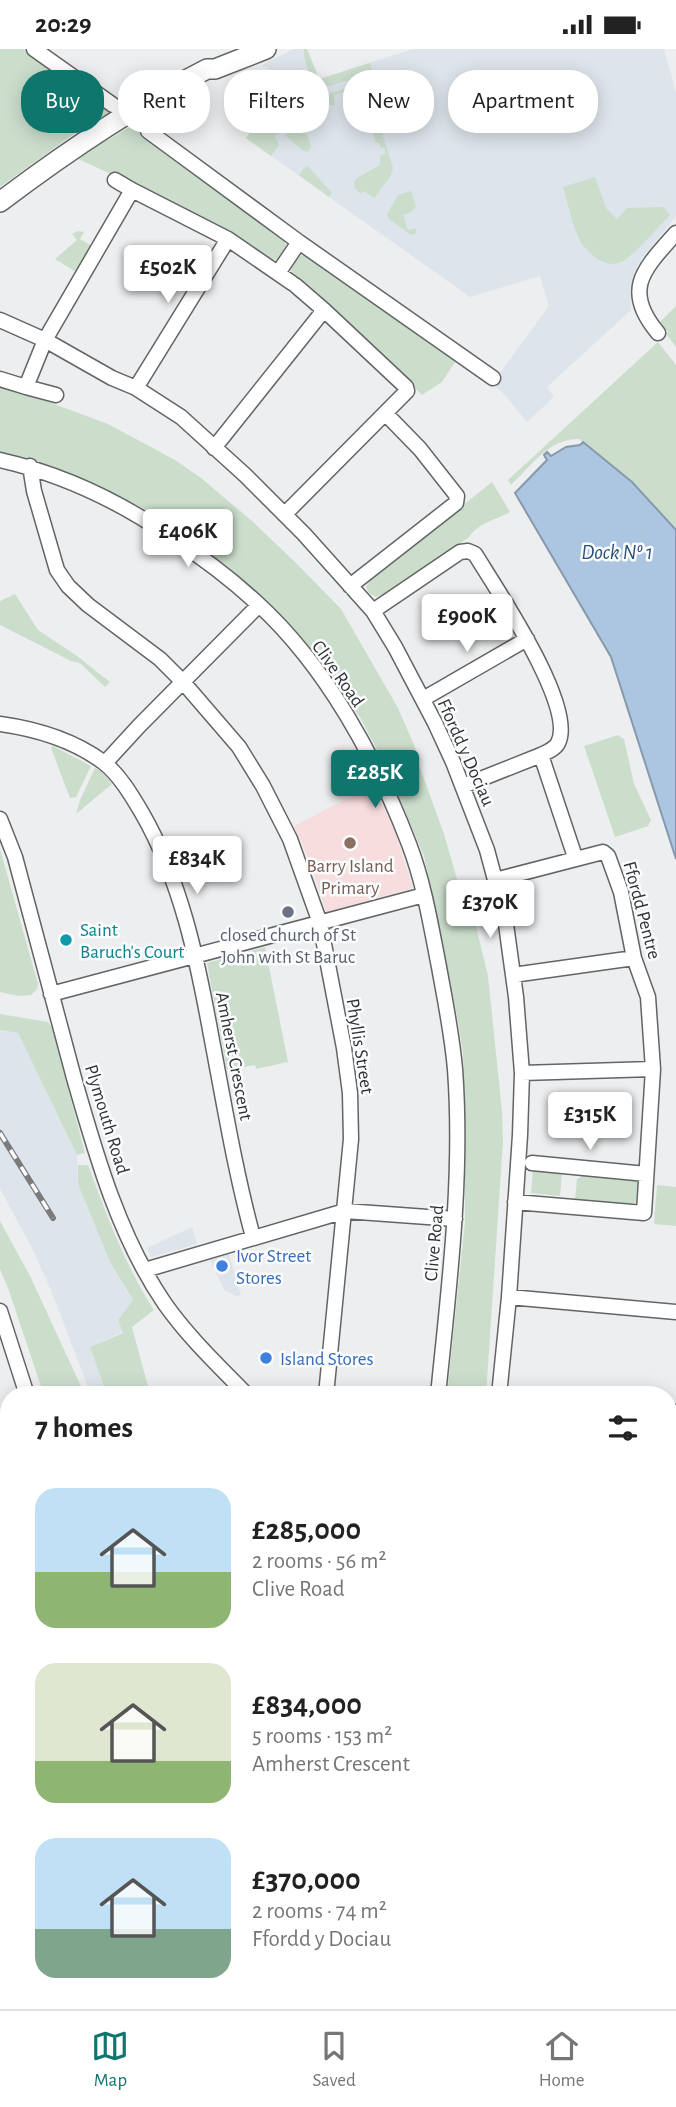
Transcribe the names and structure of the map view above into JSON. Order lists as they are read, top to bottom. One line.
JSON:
{"streets":{"street":["Clive Road","Ffordd y Dociau","Ffordd Pentre","Phyllis Street","Amherst Crescent","Plymouth Road"]},"crossings":[["Clive Road","Phyllis Street"],["Ffordd y Dociau","Ffordd Pentre"]],"water":["Dock Nº 1"],"places":["Barry Island Primary","closed church of St John with St Baruc","Saint Baruch's Court","Ivor Street Stores","Island Stores"],"page":{"status":"20:29","chip":["Buy","Rent","Filters","New","Apartment"],"price":["£502K","£406K","£900K","£285K","£834K","£370K","£315K"],"heading":"7 homes","list":[{"name":"£285,000","note":"2 rooms · 56 m² · Clive Road"},{"name":"£834,000","note":"5 rooms · 153 m² · Amherst Crescent"},{"name":"£370,000","note":"2 rooms · 74 m² · Ffordd y Dociau"}],"tabs":["Map","Saved","Home"]}}
